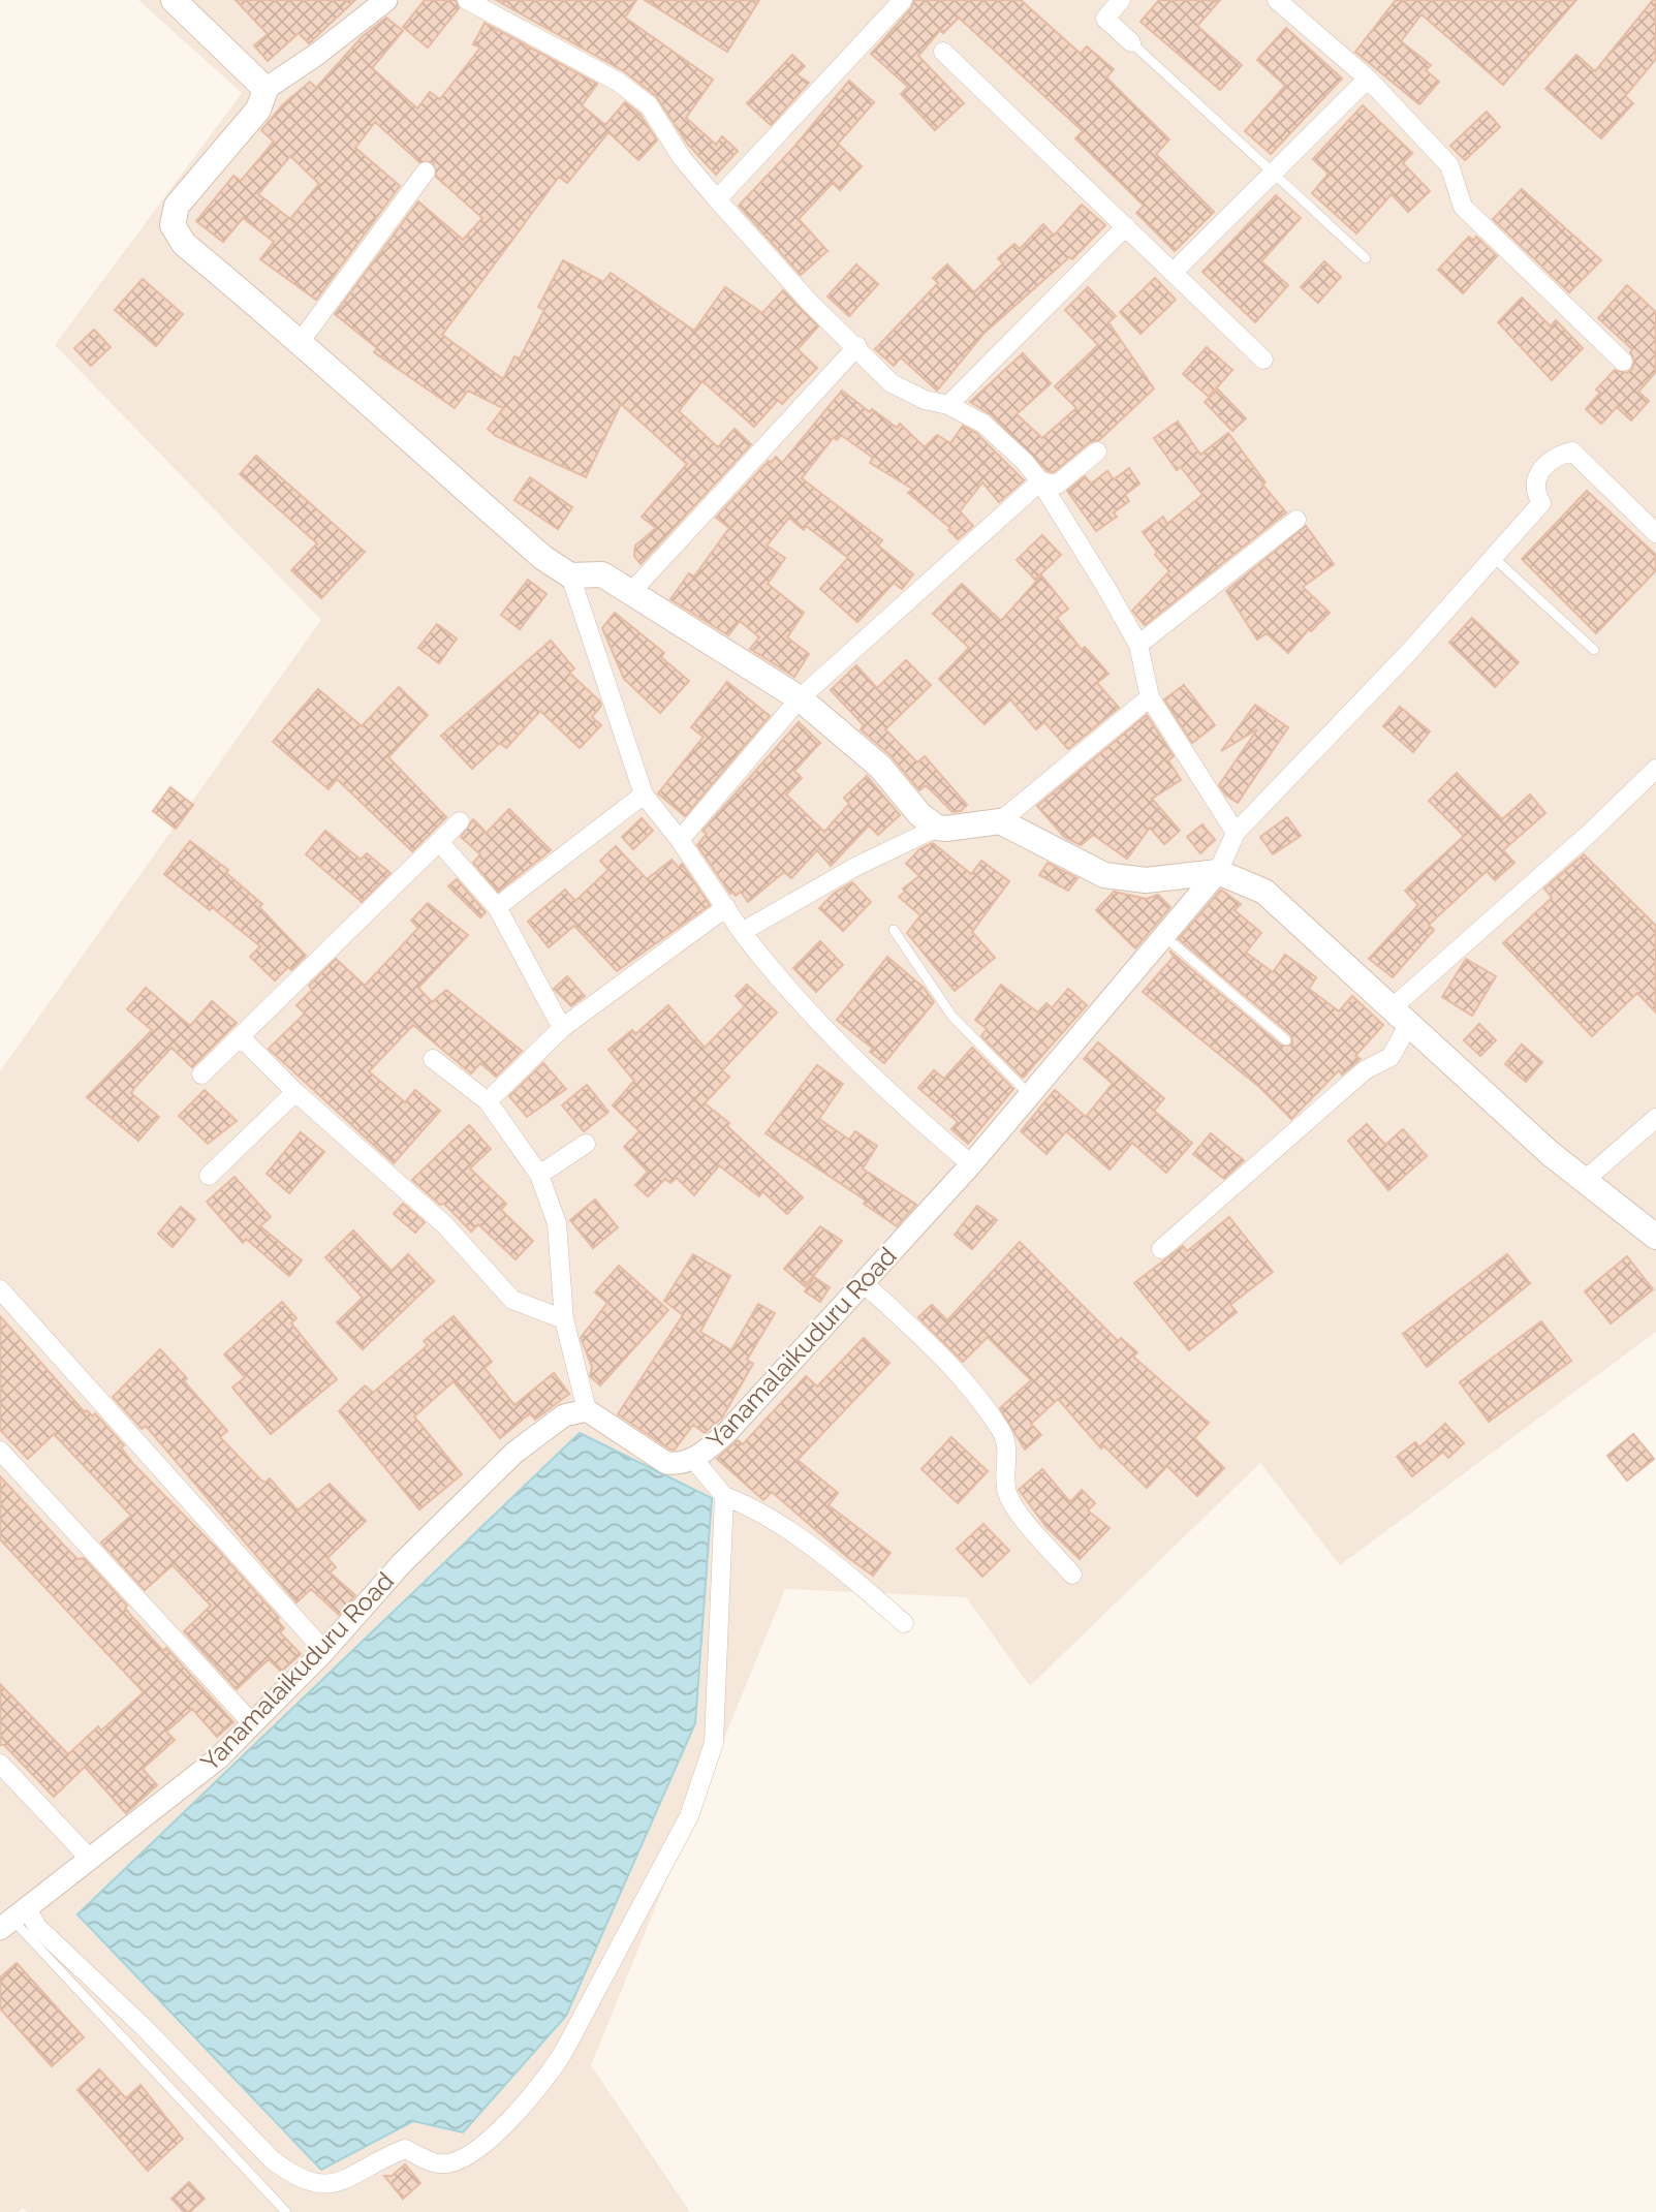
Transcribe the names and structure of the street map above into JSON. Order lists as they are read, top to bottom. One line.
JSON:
{"streets":{"street":["Yanamalaikuduru Road"]}}
